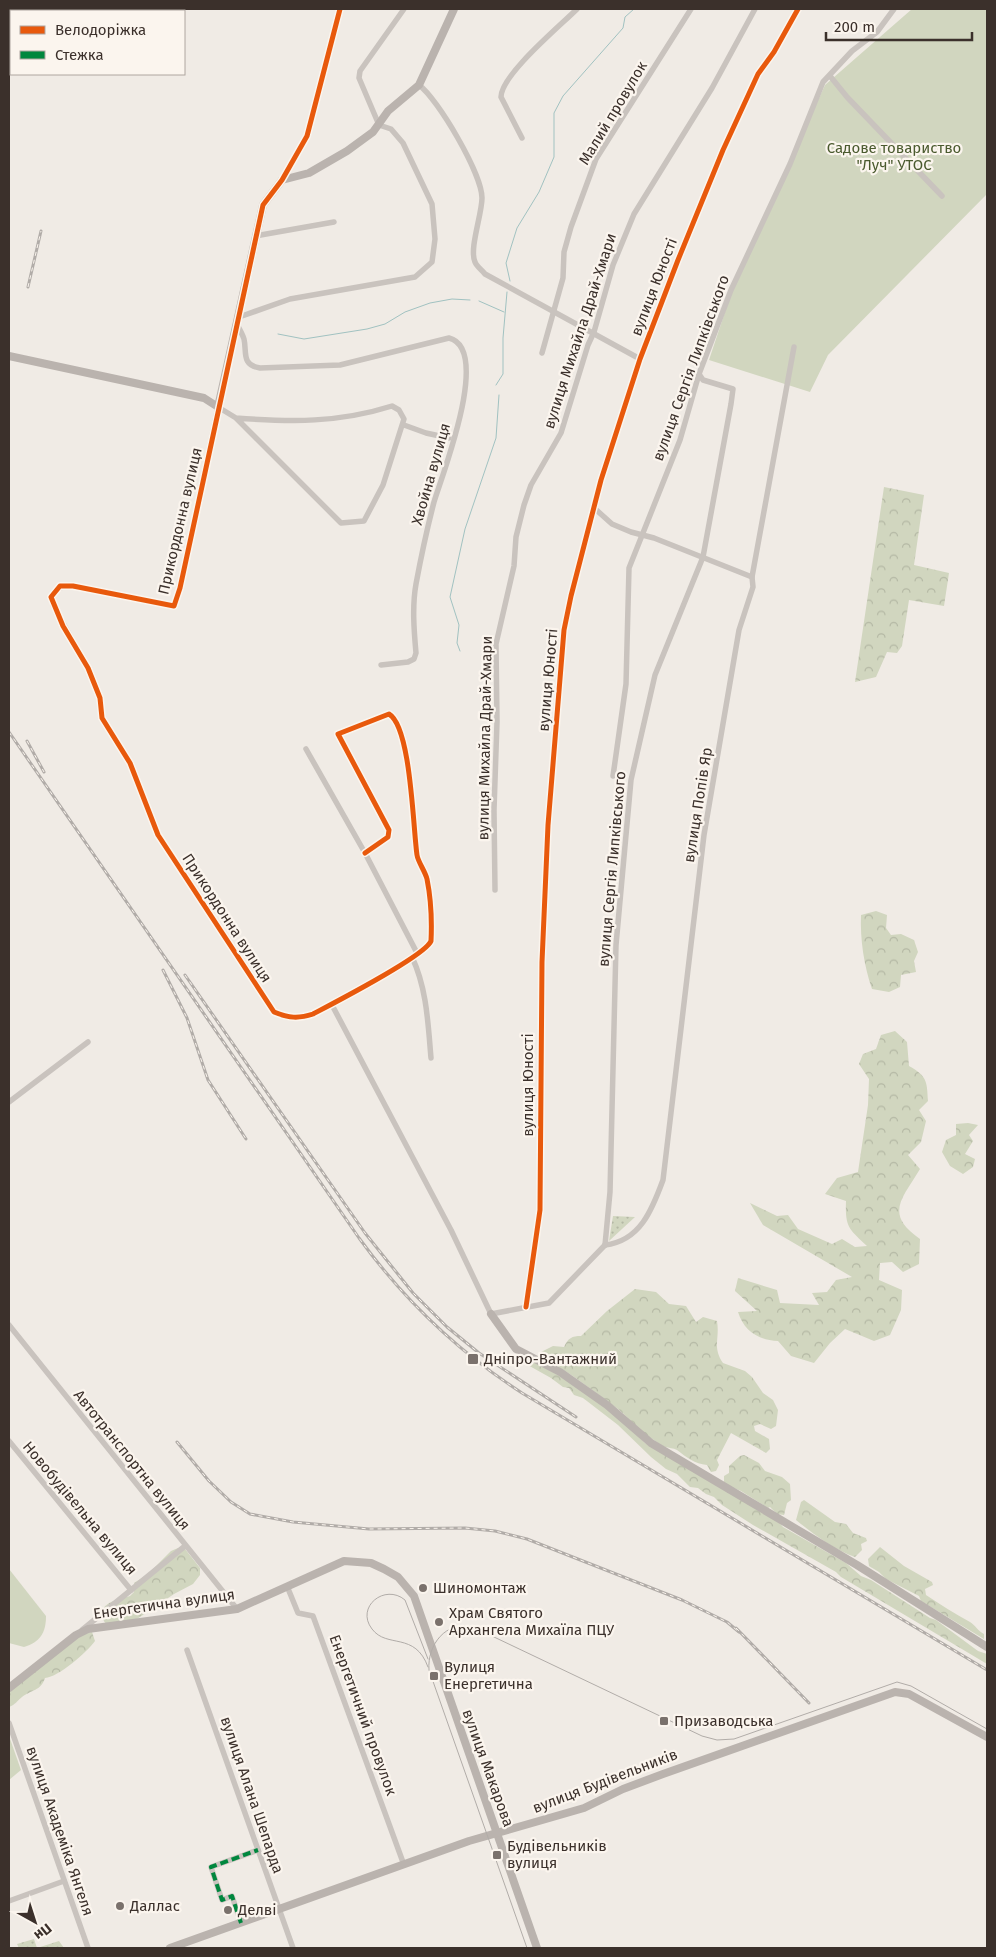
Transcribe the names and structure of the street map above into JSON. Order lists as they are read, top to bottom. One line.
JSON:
{"streets":{"street":["Малий провулок","вулиця Юності","вулиця Михайла Драй-Хмари","вулиця Сергія Липківського","Хвойна вулиця","Прикордонна вулиця","вулиця Попів Яр","Автотранспортна вулиця","Новобудівельна вулиця","Енергетична вулиця","Енергетичний провулок","вулиця Макарова","вулиця Будівельників","вулиця Алана Шепарда","вулиця Академіка Янгеля"]},"crossings":[["вулиця Сергія Липківського","вулиця Попів Яр"],["Хвойна вулиця","Прикордонна вулиця"],["Автотранспортна вулиця","Енергетична вулиця"],["Новобудівельна вулиця","Енергетична вулиця"],["Енергетична вулиця","Енергетичний провулок"],["Енергетична вулиця","вулиця Макарова"],["Енергетичний провулок","вулиця Будівельників"],["вулиця Макарова","вулиця Будівельників"],["вулиця Будівельників","вулиця Алана Шепарда"]],"parks":["Садове товариство \"Луч\" УТОС"],"places":{"transit":["Дніпро-Вантажний","Вулиця Енергетична","Призаводська","Будівельників вулиця"],"other":["Шиномонтаж","Храм Святого Архангела Михаїла ПЦУ","Даллас","Делві"]},"legend":["Велодоріжка","Стежка"],"scale_bar":"200 m","north":"bottom right"}
